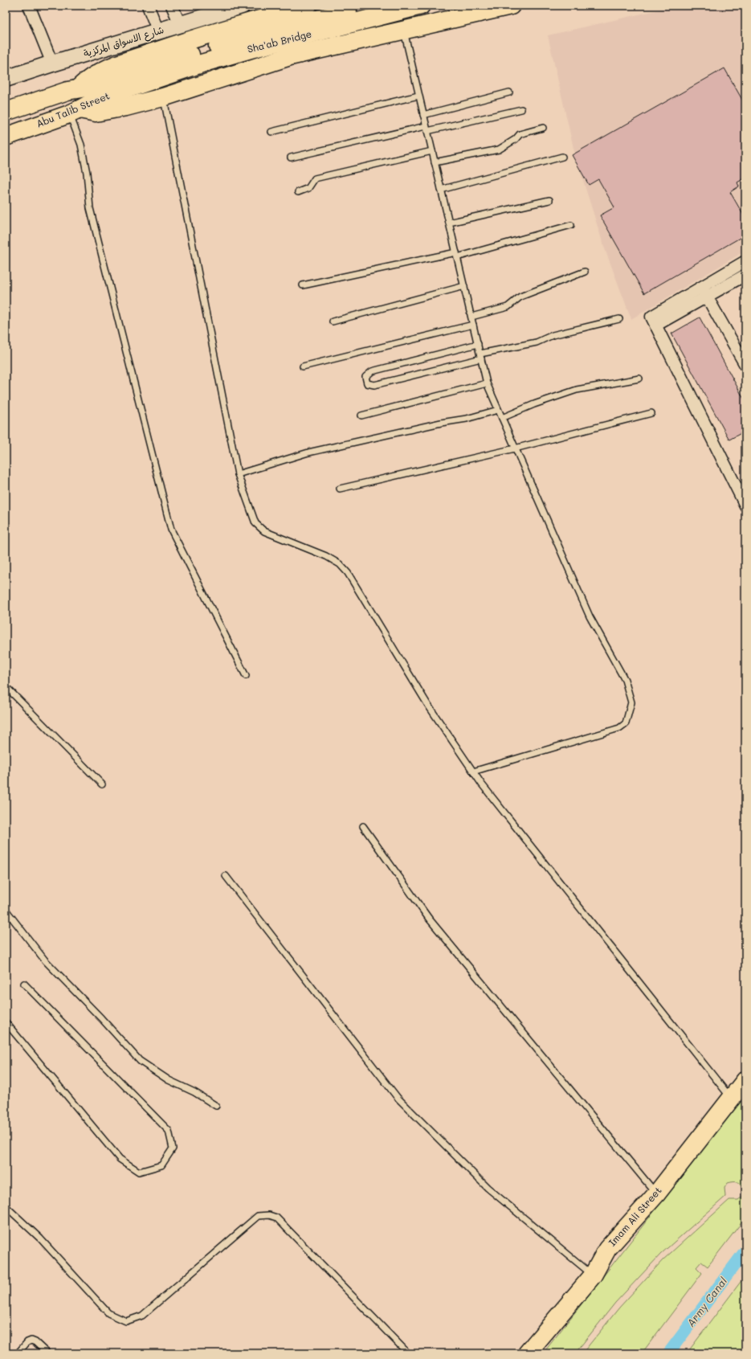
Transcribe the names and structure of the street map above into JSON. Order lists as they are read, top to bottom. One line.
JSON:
{"streets":{"highway":["Sha'ab Bridge","Abu Talib Street","Imam Ali Street"],"street":["شارع الاسواق المركزية"]},"crossings":[["Sha'ab Bridge","Abu Talib Street"]],"water":["Army Canal"]}
